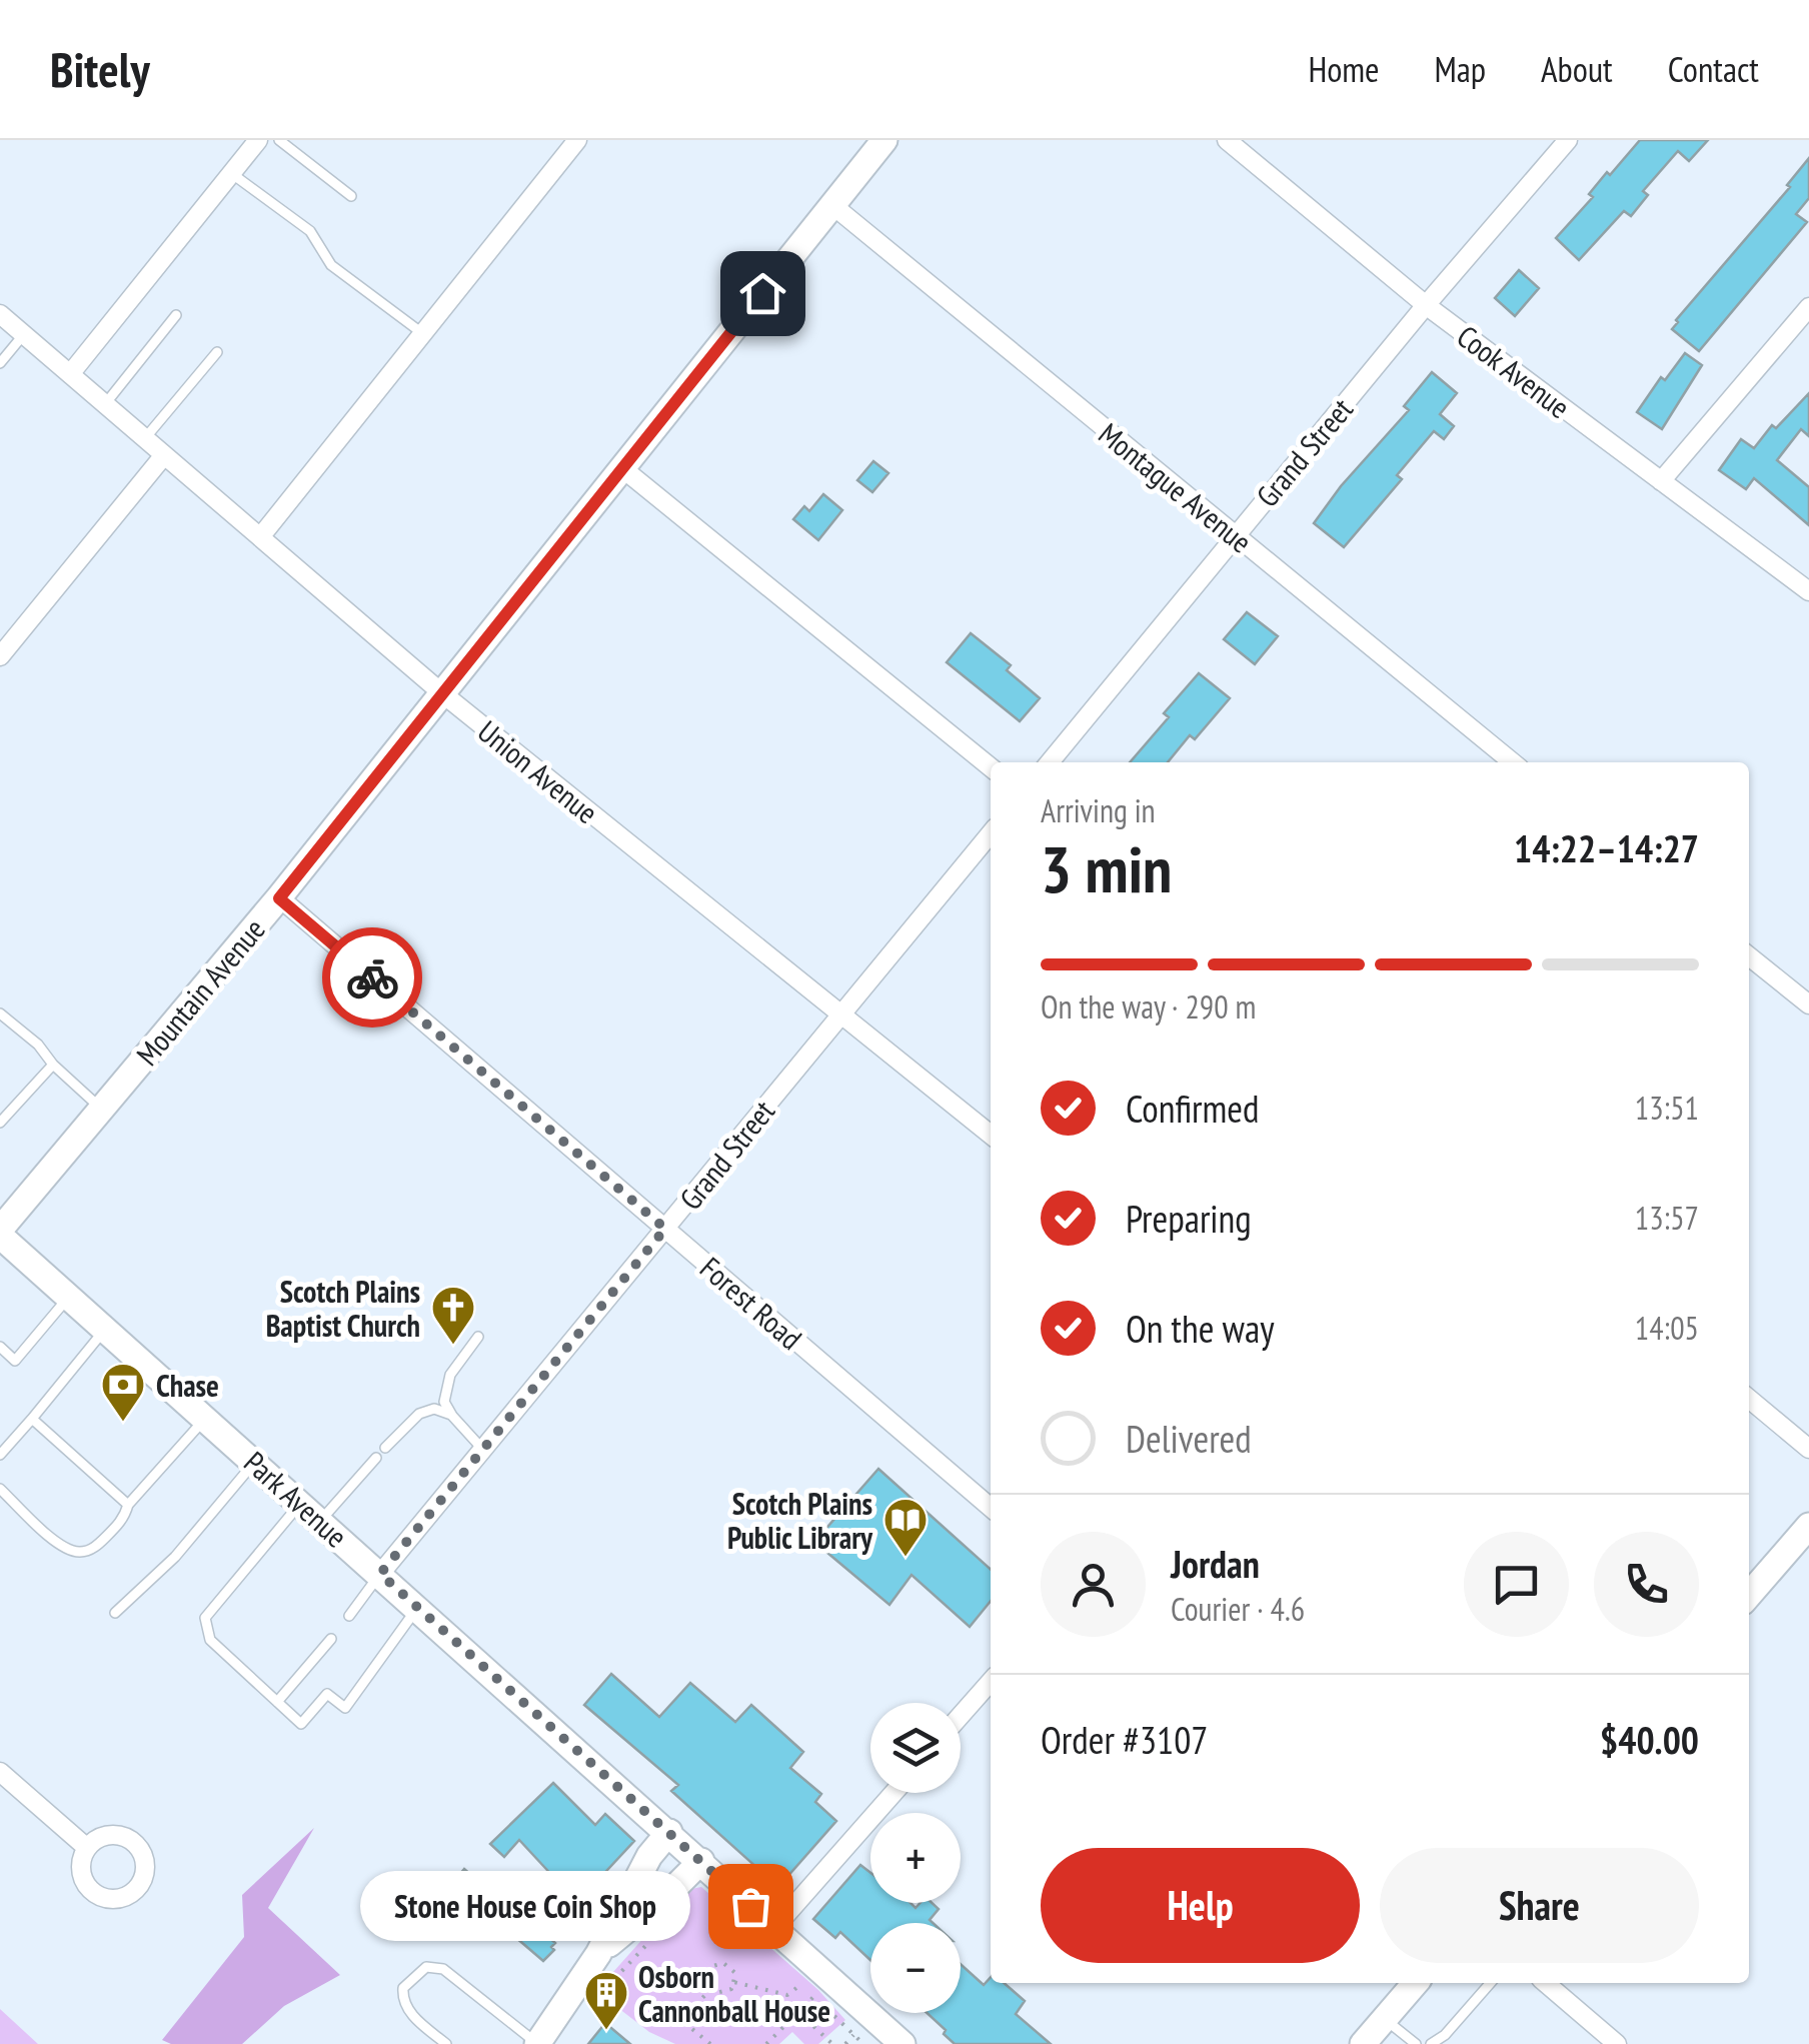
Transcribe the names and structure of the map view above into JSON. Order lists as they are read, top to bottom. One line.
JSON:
{"streets":{"street":["Cook Avenue","Grand Street","Montague Avenue","Union Avenue","Mountain Avenue","Forest Road","Park Avenue"]},"crossings":[["Cook Avenue","Grand Street"],["Grand Street","Montague Avenue"],["Grand Street","Union Avenue"],["Grand Street","Forest Road"],["Grand Street","Park Avenue"],["Montague Avenue","Mountain Avenue"],["Union Avenue","Mountain Avenue"],["Mountain Avenue","Forest Road"],["Mountain Avenue","Park Avenue"]],"places":{"church":["Scotch Plains Baptist Church"],"bank":["Chase"],"library":["Scotch Plains Public Library"],"other":["Stone House Coin Shop"],"building":["Osborn Cannonball House"]},"page":{"header":"Bitely","nav":["Home","Map","About","Contact"],"heading":["3 min","Arriving in","14:22–14:27"],"panel":["Jordan","Courier · 4.6","Order #3107","$40.00"],"bar":"On the way · 290 m","list":[["Confirmed","13:51"],["Preparing","13:57"],["On the way","14:05"],"Delivered"],"map_buttons":["+","−"],"buttons":["Help","Share"],"bubble":"Stone House Coin Shop"}}
